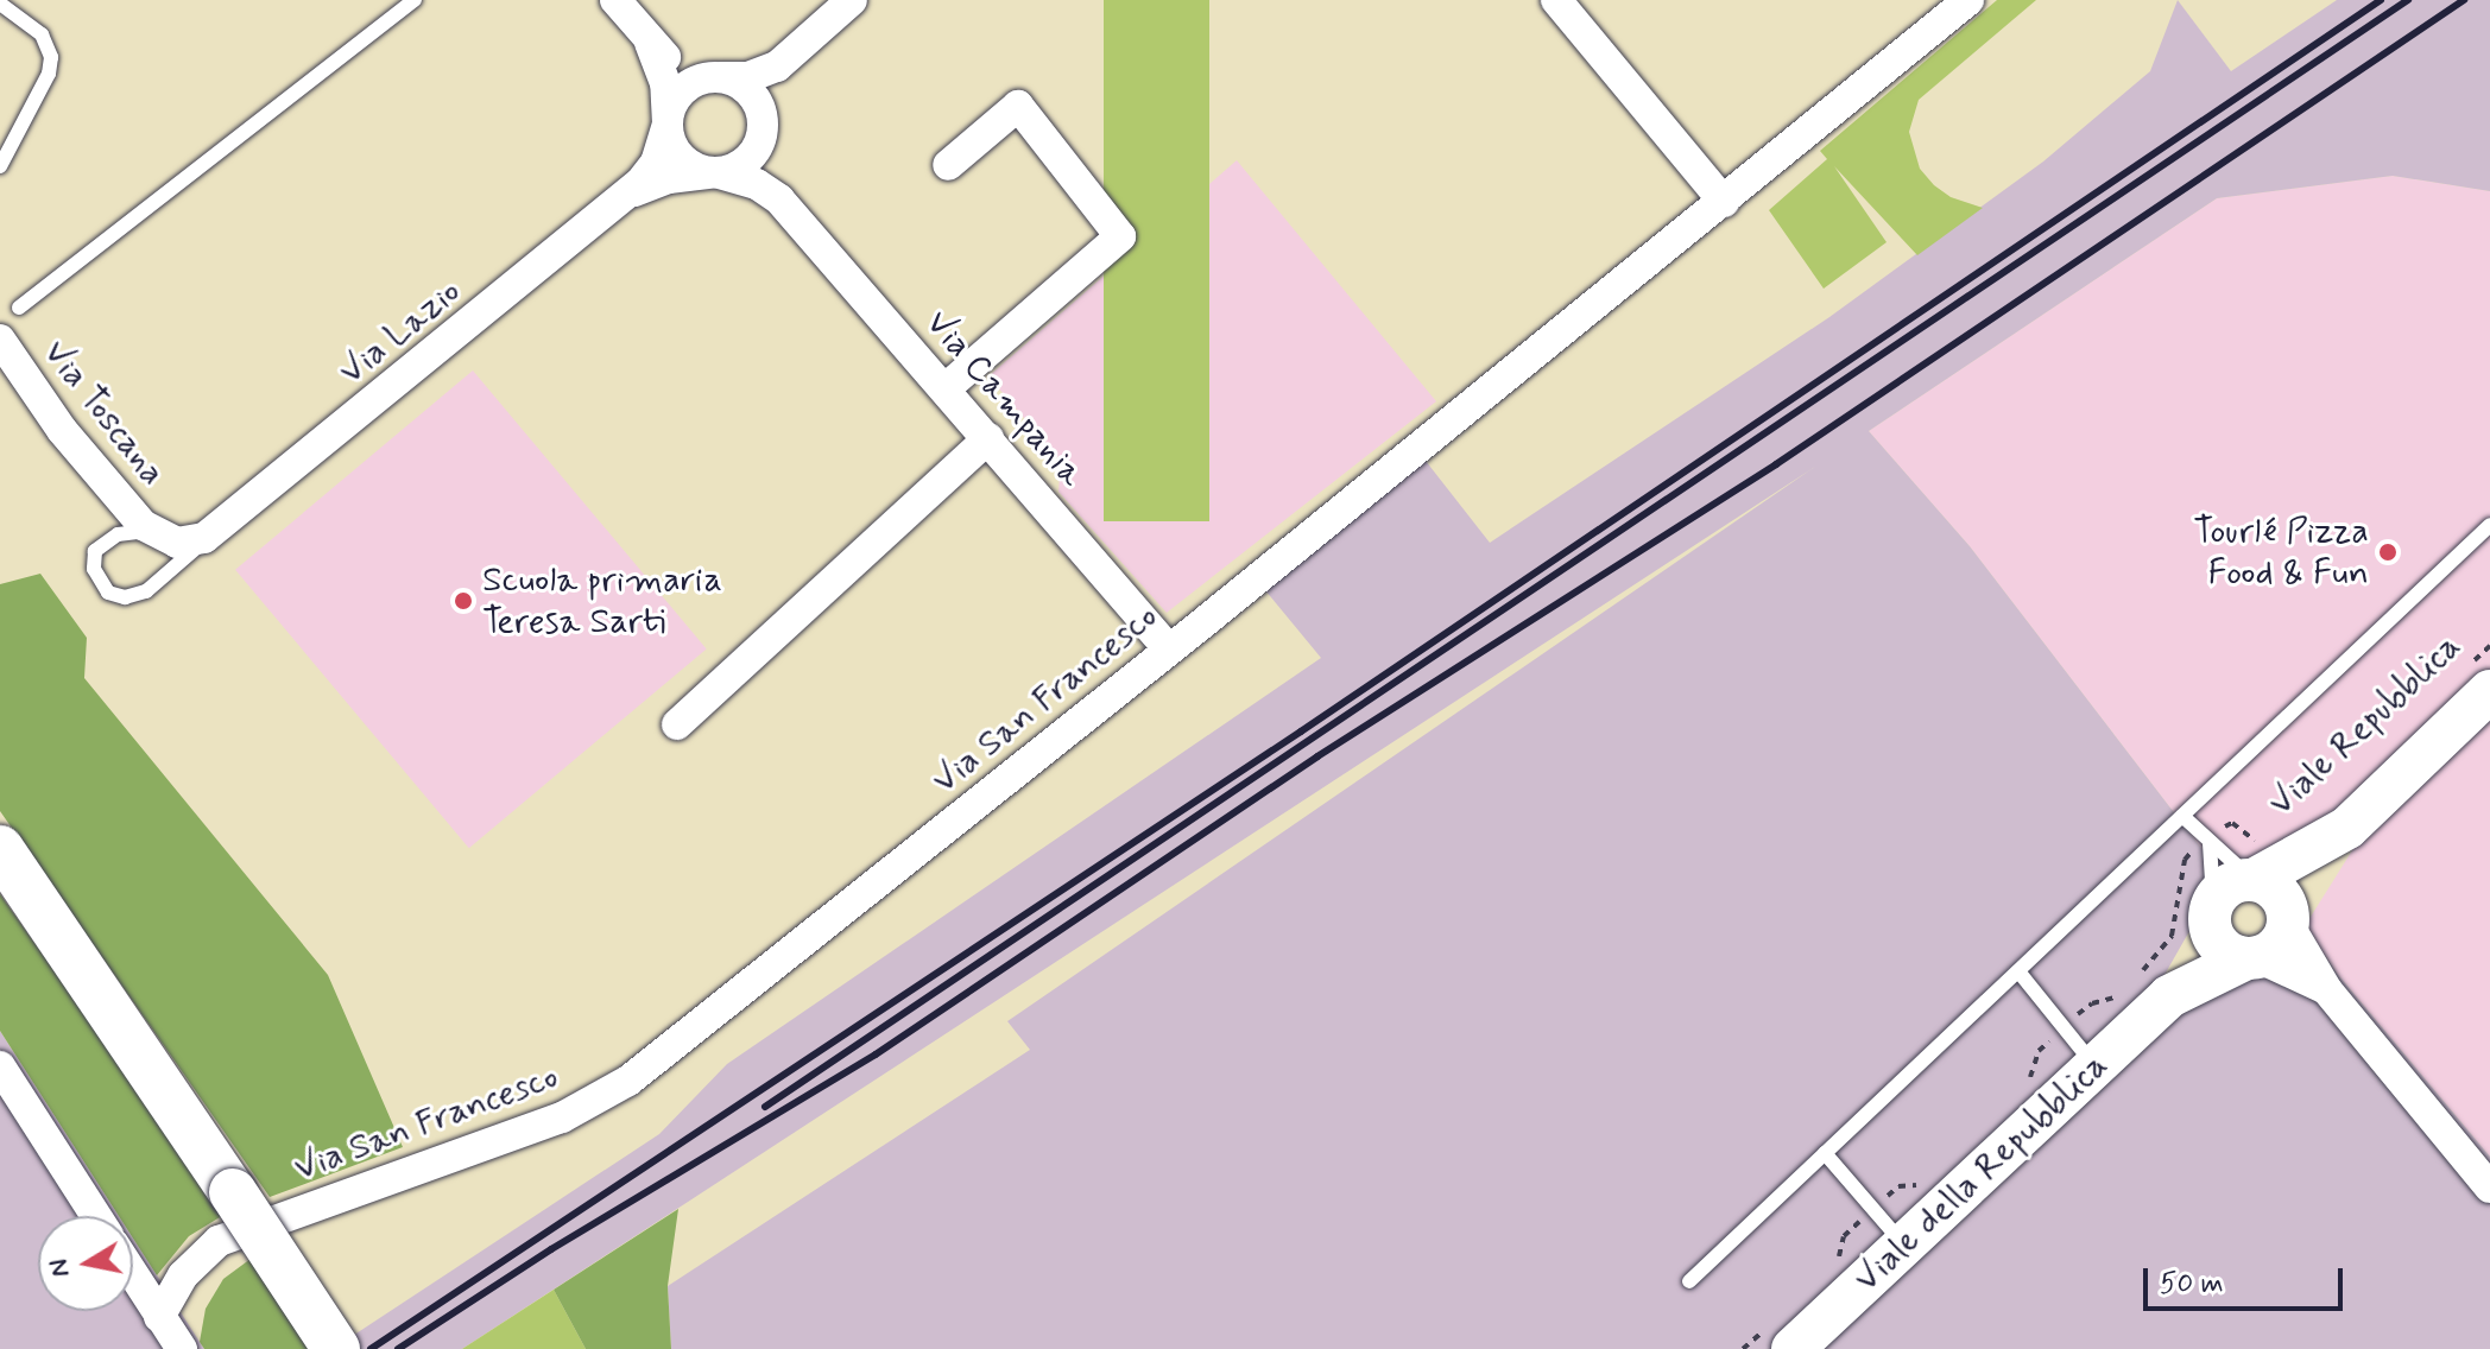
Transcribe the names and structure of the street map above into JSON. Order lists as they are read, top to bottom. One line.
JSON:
{"streets":{"street":["Via Lazio","Via Campania","Via Toscana","Via San Francesco","Viale della Repubblica"],"path":["Viale Repubblica"]},"crossings":[["Via Lazio","Via Campania"],["Via Lazio","Via Toscana"],["Via Campania","Via San Francesco"],["Viale Repubblica","Viale della Repubblica"]],"places":["Tourlé Pizza Food & Fun","Scuola primaria Teresa Sarti"],"scale_bar":"50 m","north":"left"}
